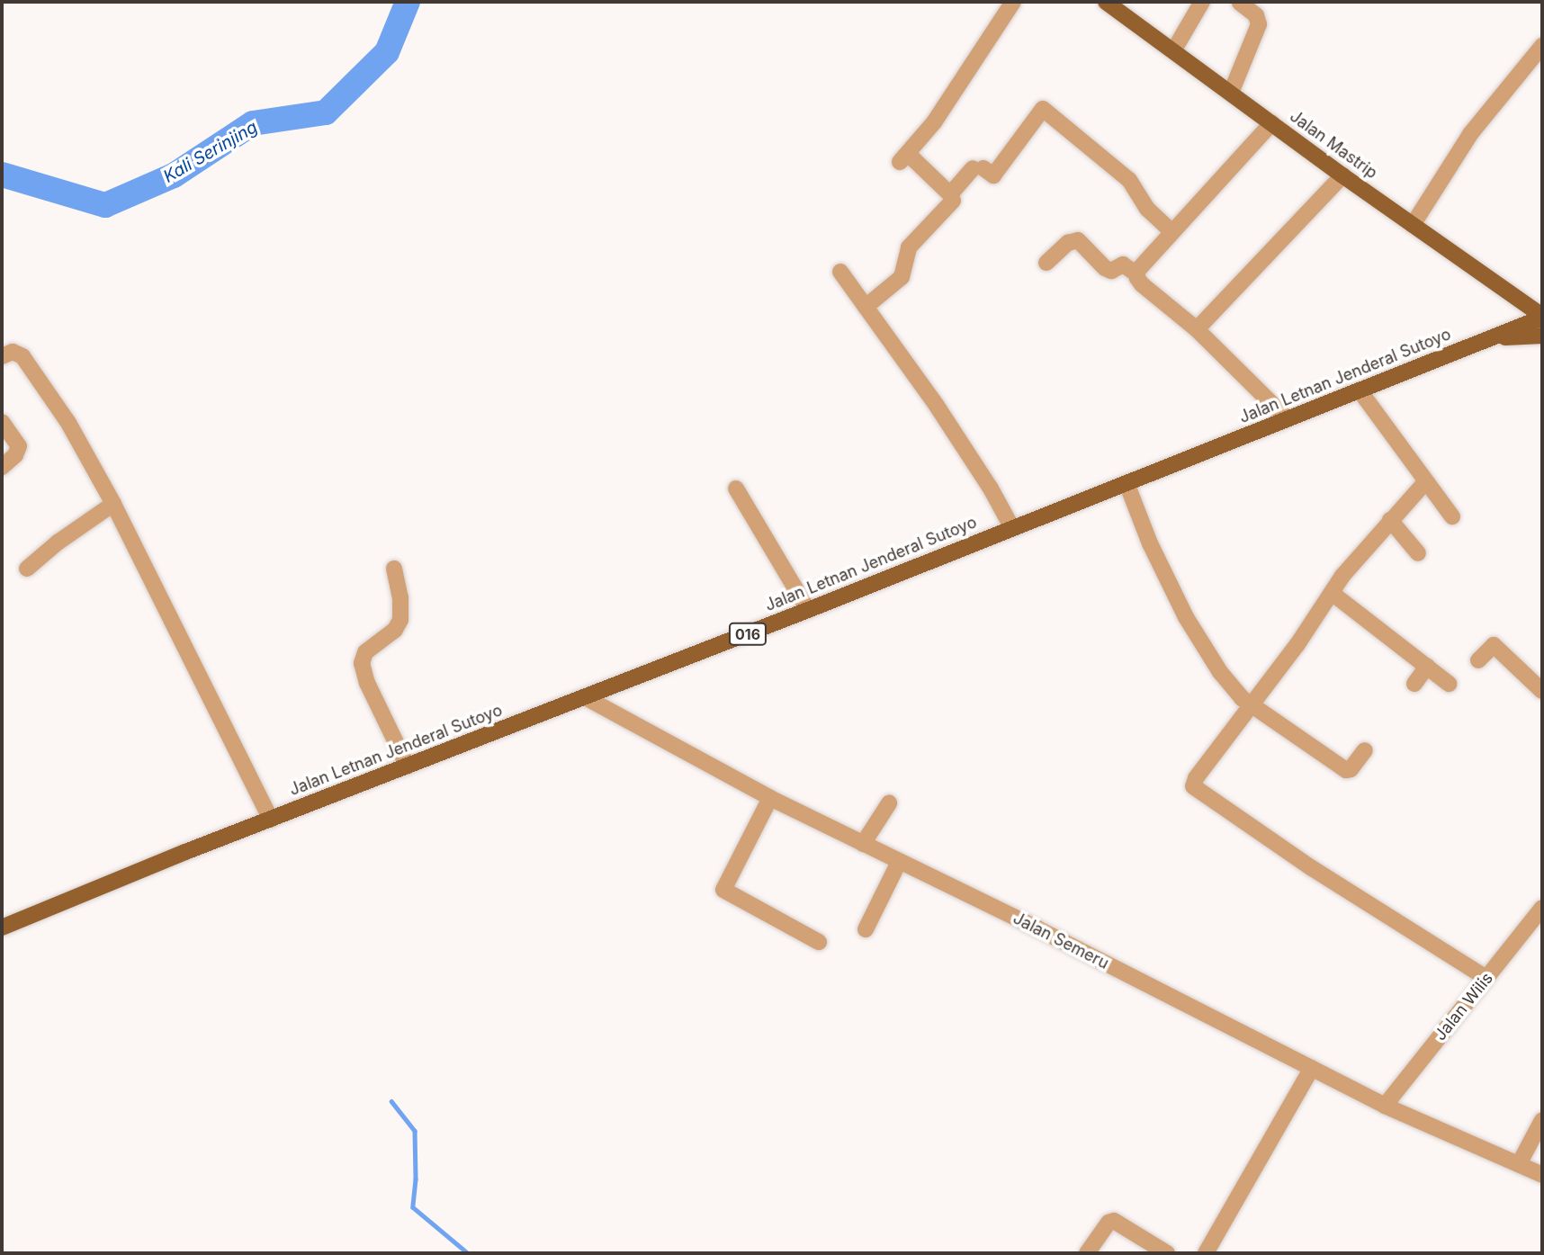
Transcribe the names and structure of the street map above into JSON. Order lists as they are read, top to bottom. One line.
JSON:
{"streets":{"main road":["Jalan Mastrip","Jalan Letnan Jenderal Sutoyo","016"],"street":["Jalan Semeru","Jalan Wilis"]},"crossings":[["Jalan Mastrip","Jalan Letnan Jenderal Sutoyo"],["Jalan Letnan Jenderal Sutoyo","016"],["Jalan Letnan Jenderal Sutoyo","Jalan Semeru"],["Jalan Semeru","Jalan Wilis"]],"water":["Kali Serinjing"]}
